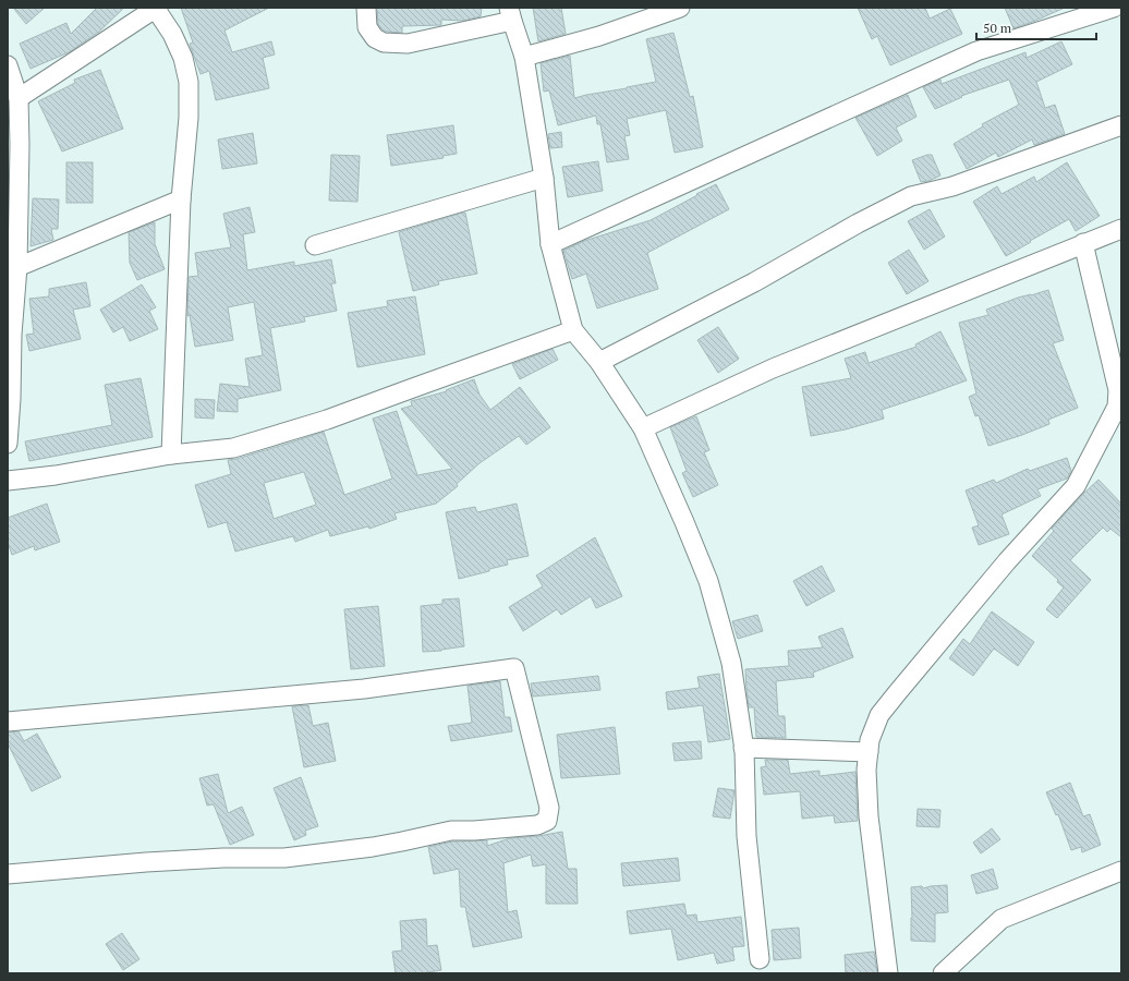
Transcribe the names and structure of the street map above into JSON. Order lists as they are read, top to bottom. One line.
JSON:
{"scale_bar":"50 m"}
